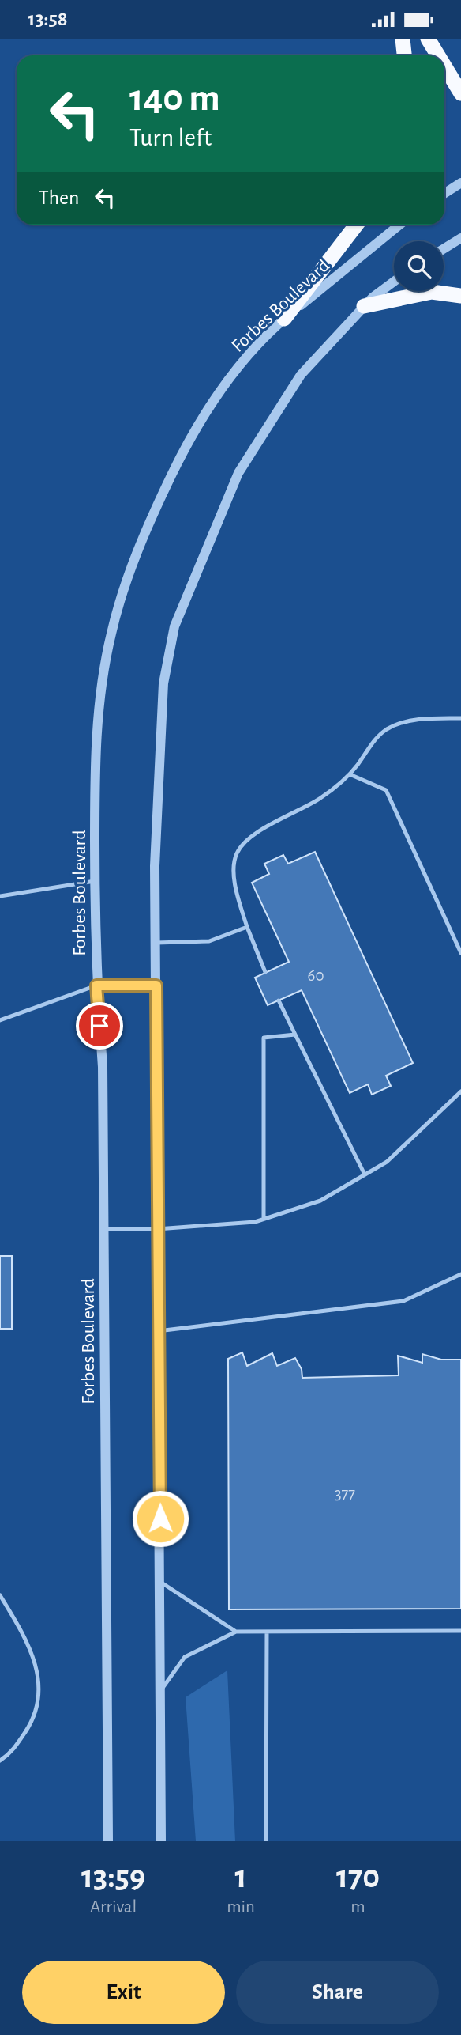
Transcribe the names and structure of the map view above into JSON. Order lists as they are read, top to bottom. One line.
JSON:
{"streets":{"street":["Forbes Boulevard"]},"house_numbers":["60","377"],"page":{"status":"13:58","turn":["140 m","Turn left"],"then":"Then","eta":["13:59","Arrival","1","min","170","m"],"buttons":["Exit","Share"]}}
